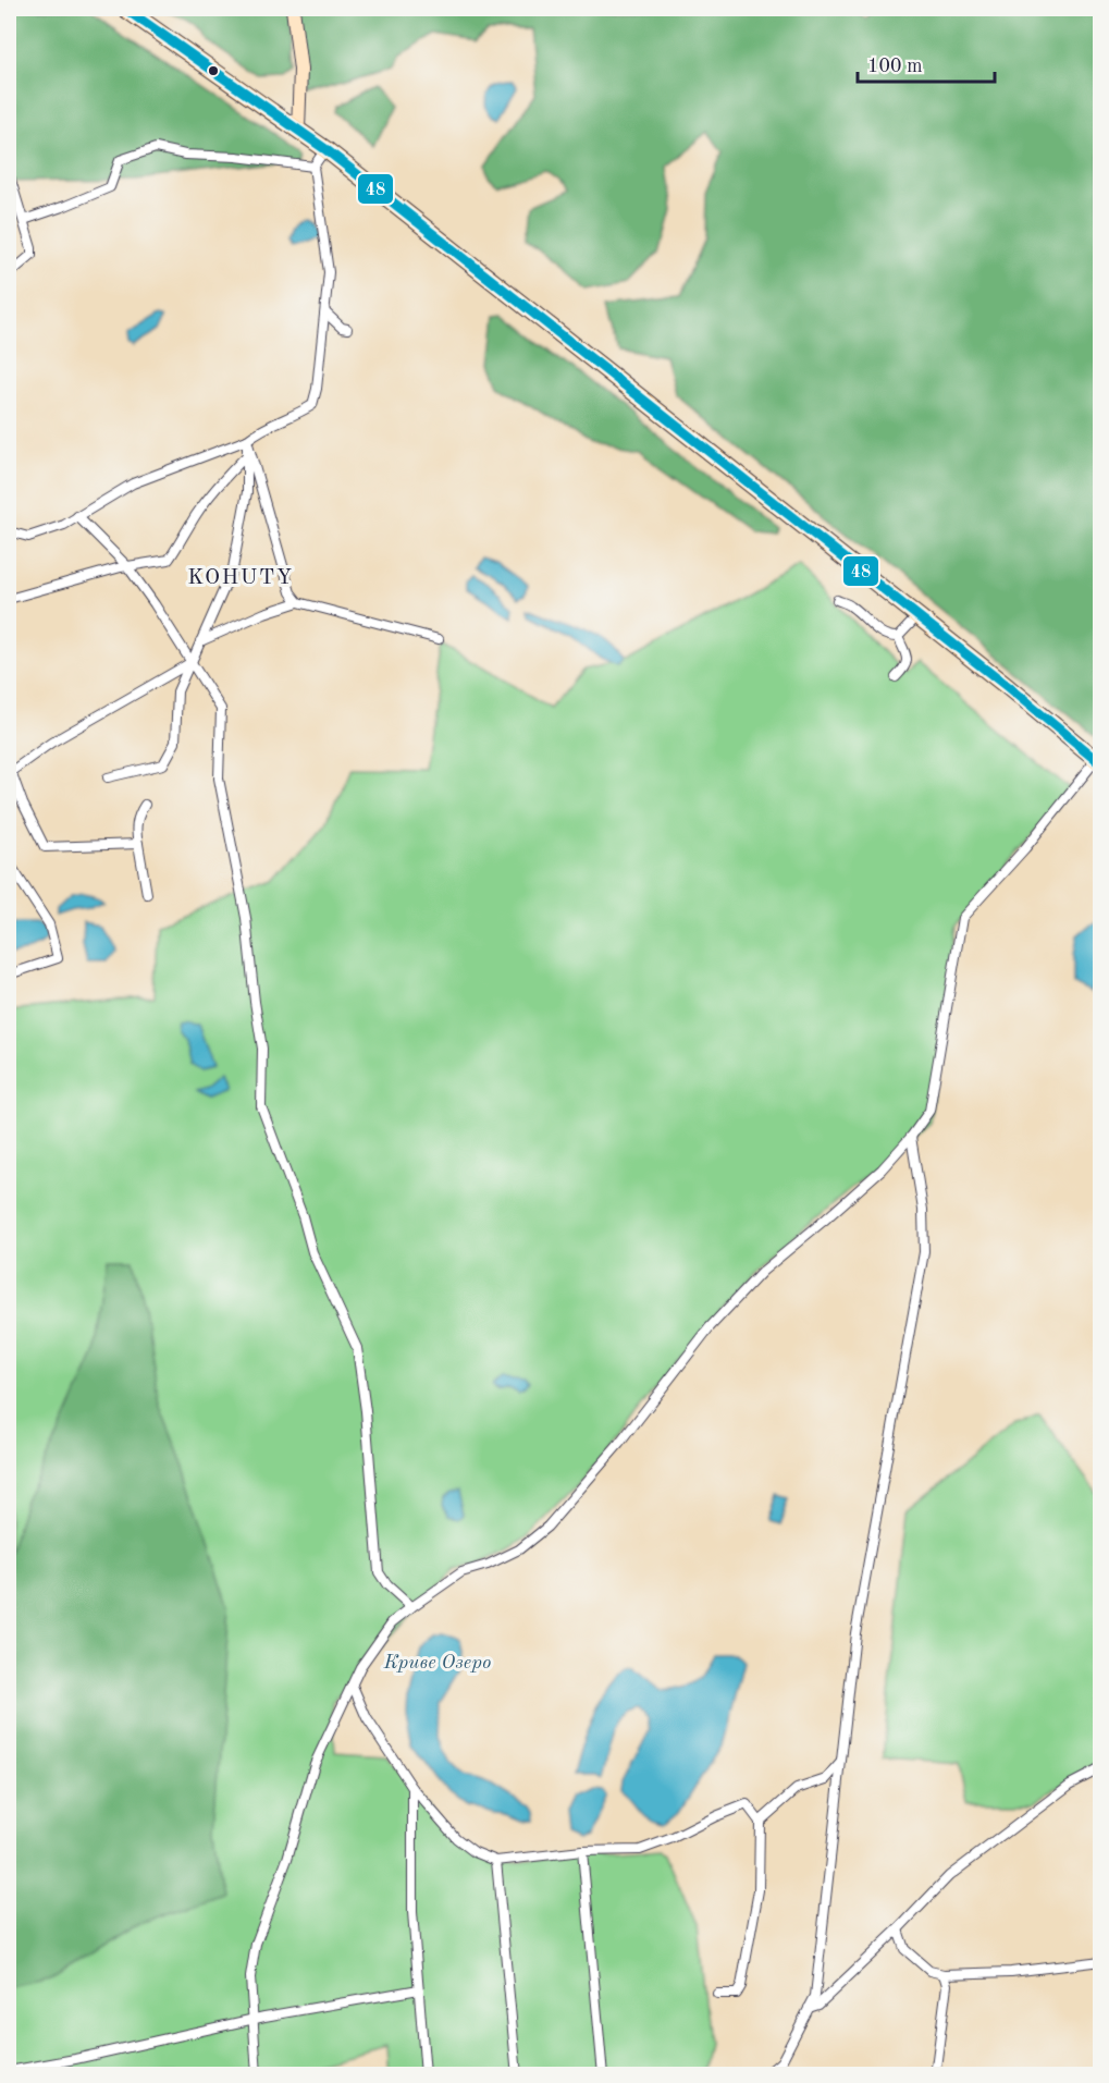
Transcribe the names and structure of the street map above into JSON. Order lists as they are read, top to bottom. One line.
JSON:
{"districts":["KOHUTY"],"water":["Криве Озеро"],"lines":["transit line 48"],"scale_bar":"100 m"}
